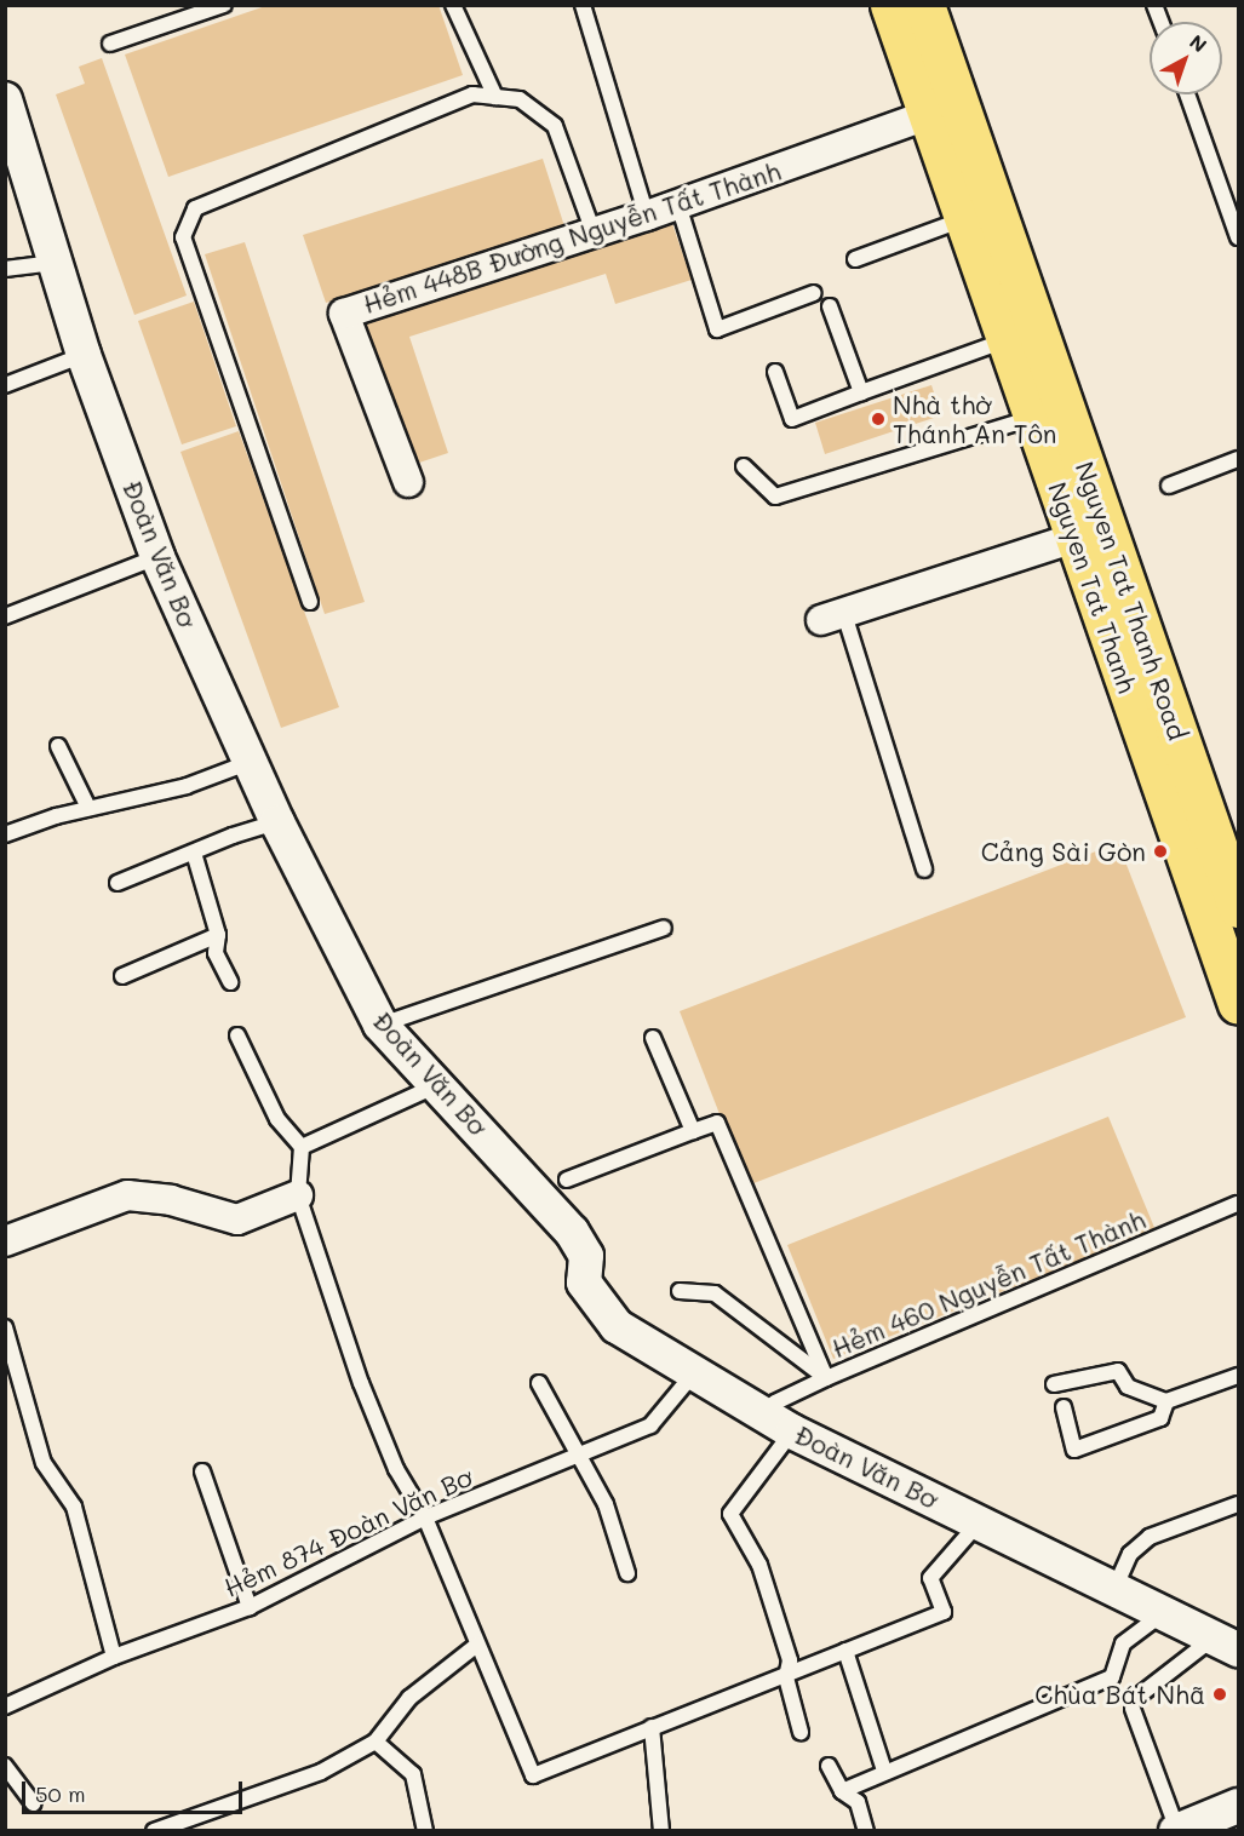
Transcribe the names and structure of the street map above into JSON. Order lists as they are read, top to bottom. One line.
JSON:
{"streets":{"main road":["Nguyen Tat Thanh","Nguyen Tat Thanh Road"],"street":["Hẻm 448B Đường Nguyễn Tất Thành","Đoàn Văn Bơ"],"lane":["Hẻm 460 Nguyễn Tất Thành","Hẻm 874 Đoàn Văn Bơ"]},"crossings":[["Hẻm 448B Đường Nguyễn Tất Thành","Nguyen Tat Thanh"],["Đoàn Văn Bơ","Hẻm 460 Nguyễn Tất Thành"],["Đoàn Văn Bơ","Hẻm 874 Đoàn Văn Bơ"]],"places":["Nhà thờ Thánh An Tôn","Cảng Sài Gòn","Chùa Bát Nhã"],"scale_bar":"50 m","north":"top right"}
